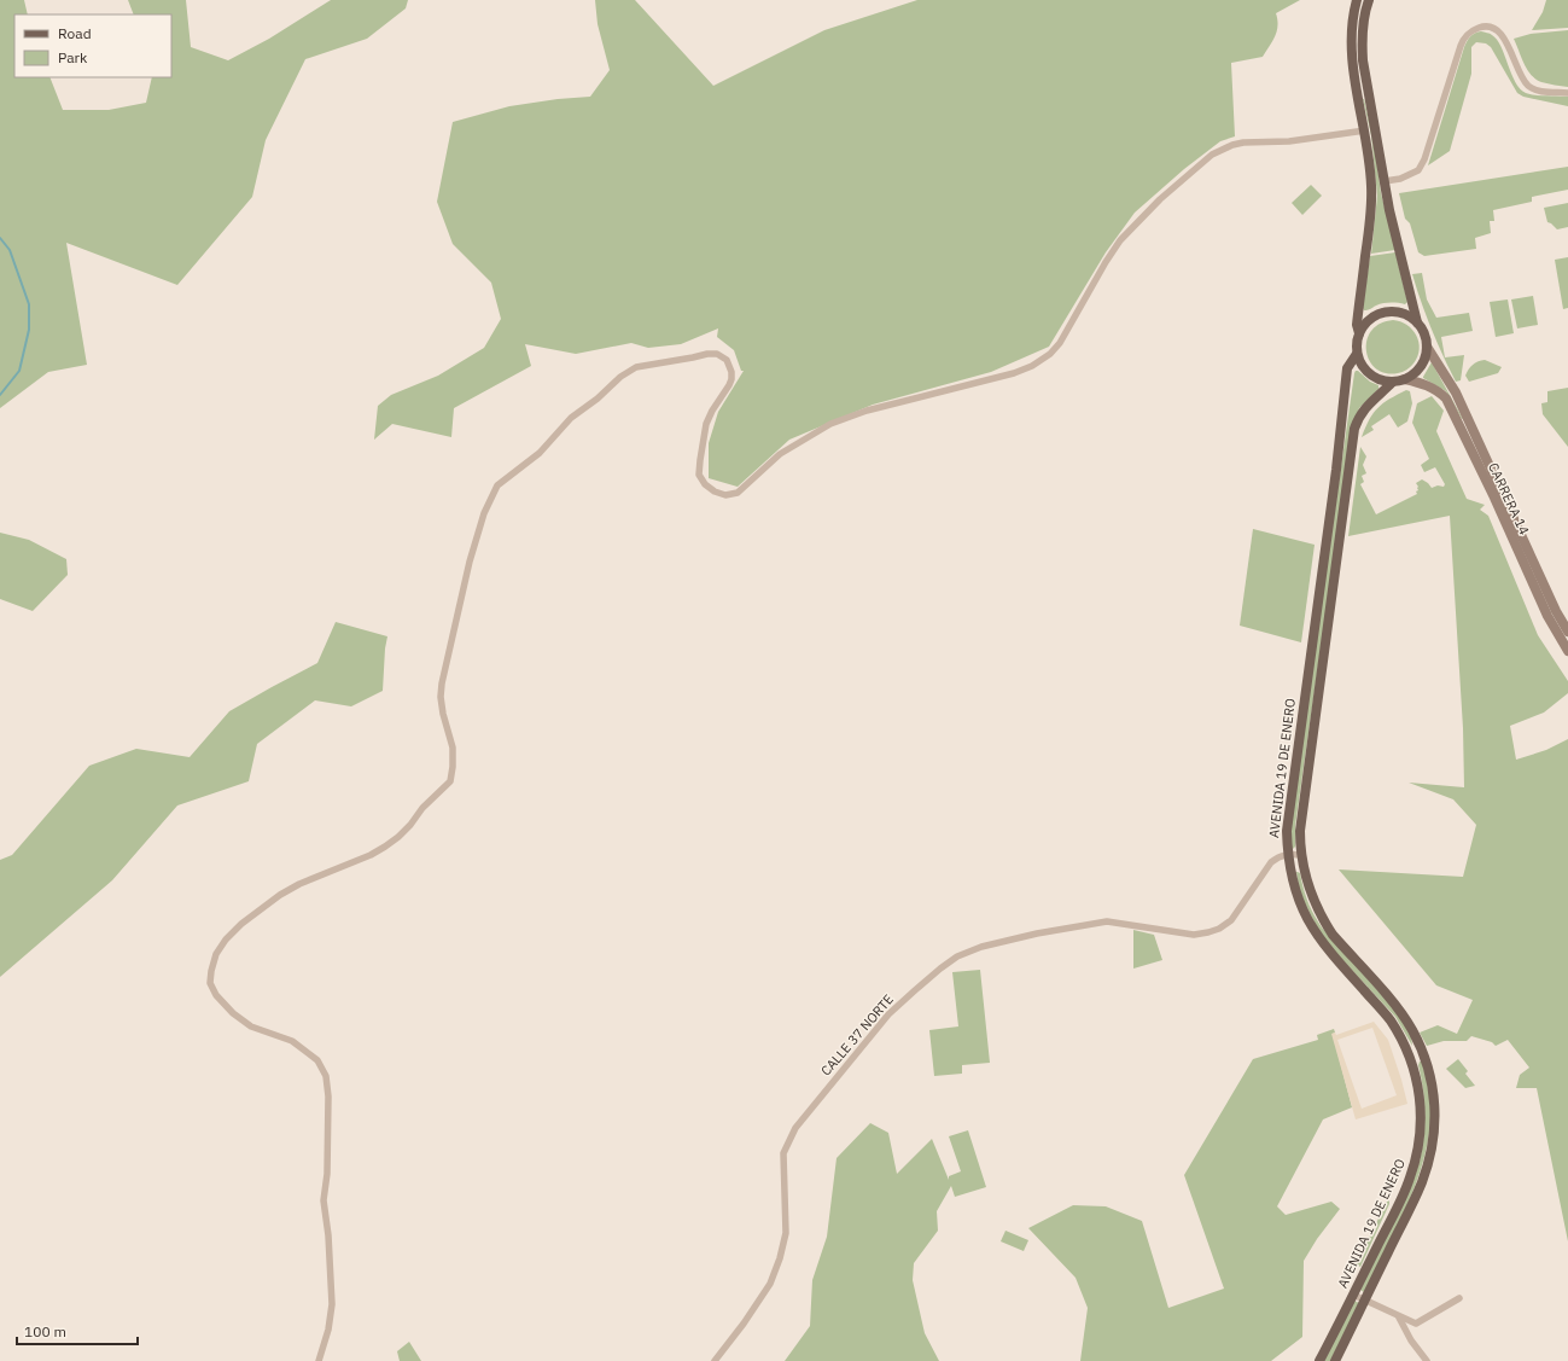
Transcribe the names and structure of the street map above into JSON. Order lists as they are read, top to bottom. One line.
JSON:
{"streets":{"main road":["CARRERA 14","AVENIDA 19 DE ENERO"],"street":["CALLE 37 NORTE"]},"crossings":[["CARRERA 14","AVENIDA 19 DE ENERO"],["AVENIDA 19 DE ENERO","CALLE 37 NORTE"]],"legend":["Road","Park"],"scale_bar":"100 m"}
